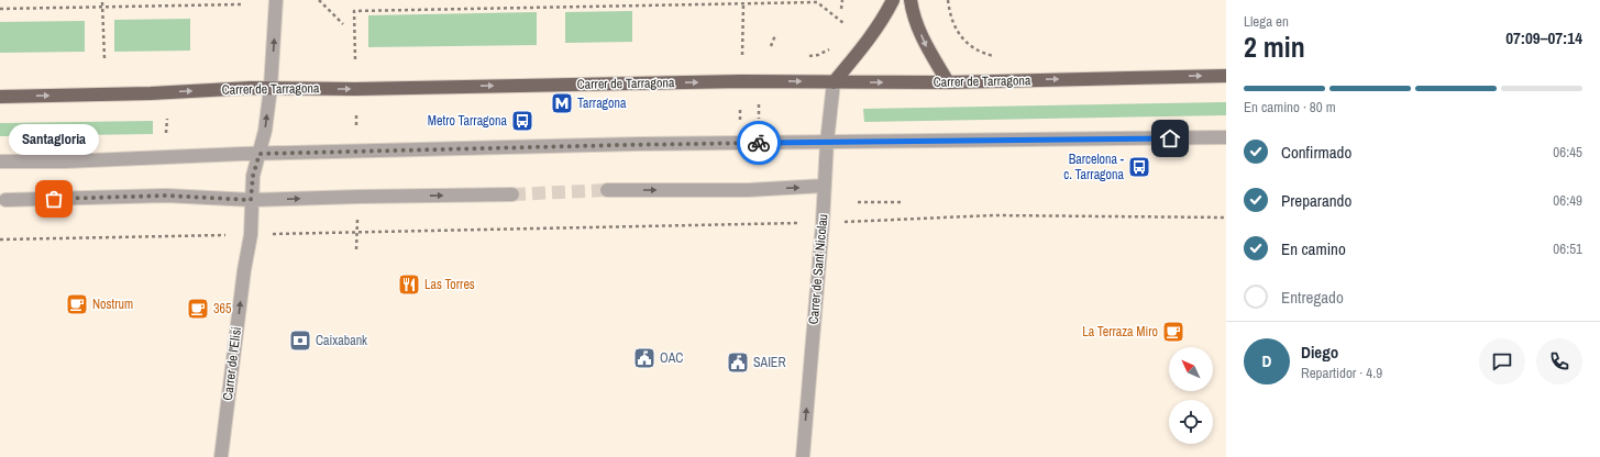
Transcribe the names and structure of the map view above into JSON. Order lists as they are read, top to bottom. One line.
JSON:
{"streets":{"main road":["Carrer de Tarragona"],"street":["Carrer de Sant Nicolau","Carrer de l'Elisi"]},"crossings":[["Carrer de Tarragona","Carrer de Sant Nicolau"],["Carrer de Tarragona","Carrer de l'Elisi"]],"one_way":["Carrer de Tarragona","Carrer de Sant Nicolau","Carrer de l'Elisi"],"places":{"metro station":["Tarragona"],"bus stop":["Metro Tarragona","Barcelona - c. Tarragona"],"other":["Santagloria"],"restaurant":["Las Torres"],"cafe":["Nostrum","365","La Terraza Miro"],"bank":["Caixabank"],"public building":["OAC","SAIER"]},"north":"top left","page":{"heading":["2 min","Llega en","07:09–07:14"],"panel":["Diego","Repartidor · 4.9"],"bar":"En camino · 80 m","bubble":"Santagloria","list":[["Confirmado","06:45"],["Preparando","06:49"],["En camino","06:51"],"Entregado"],"round":"D"}}
